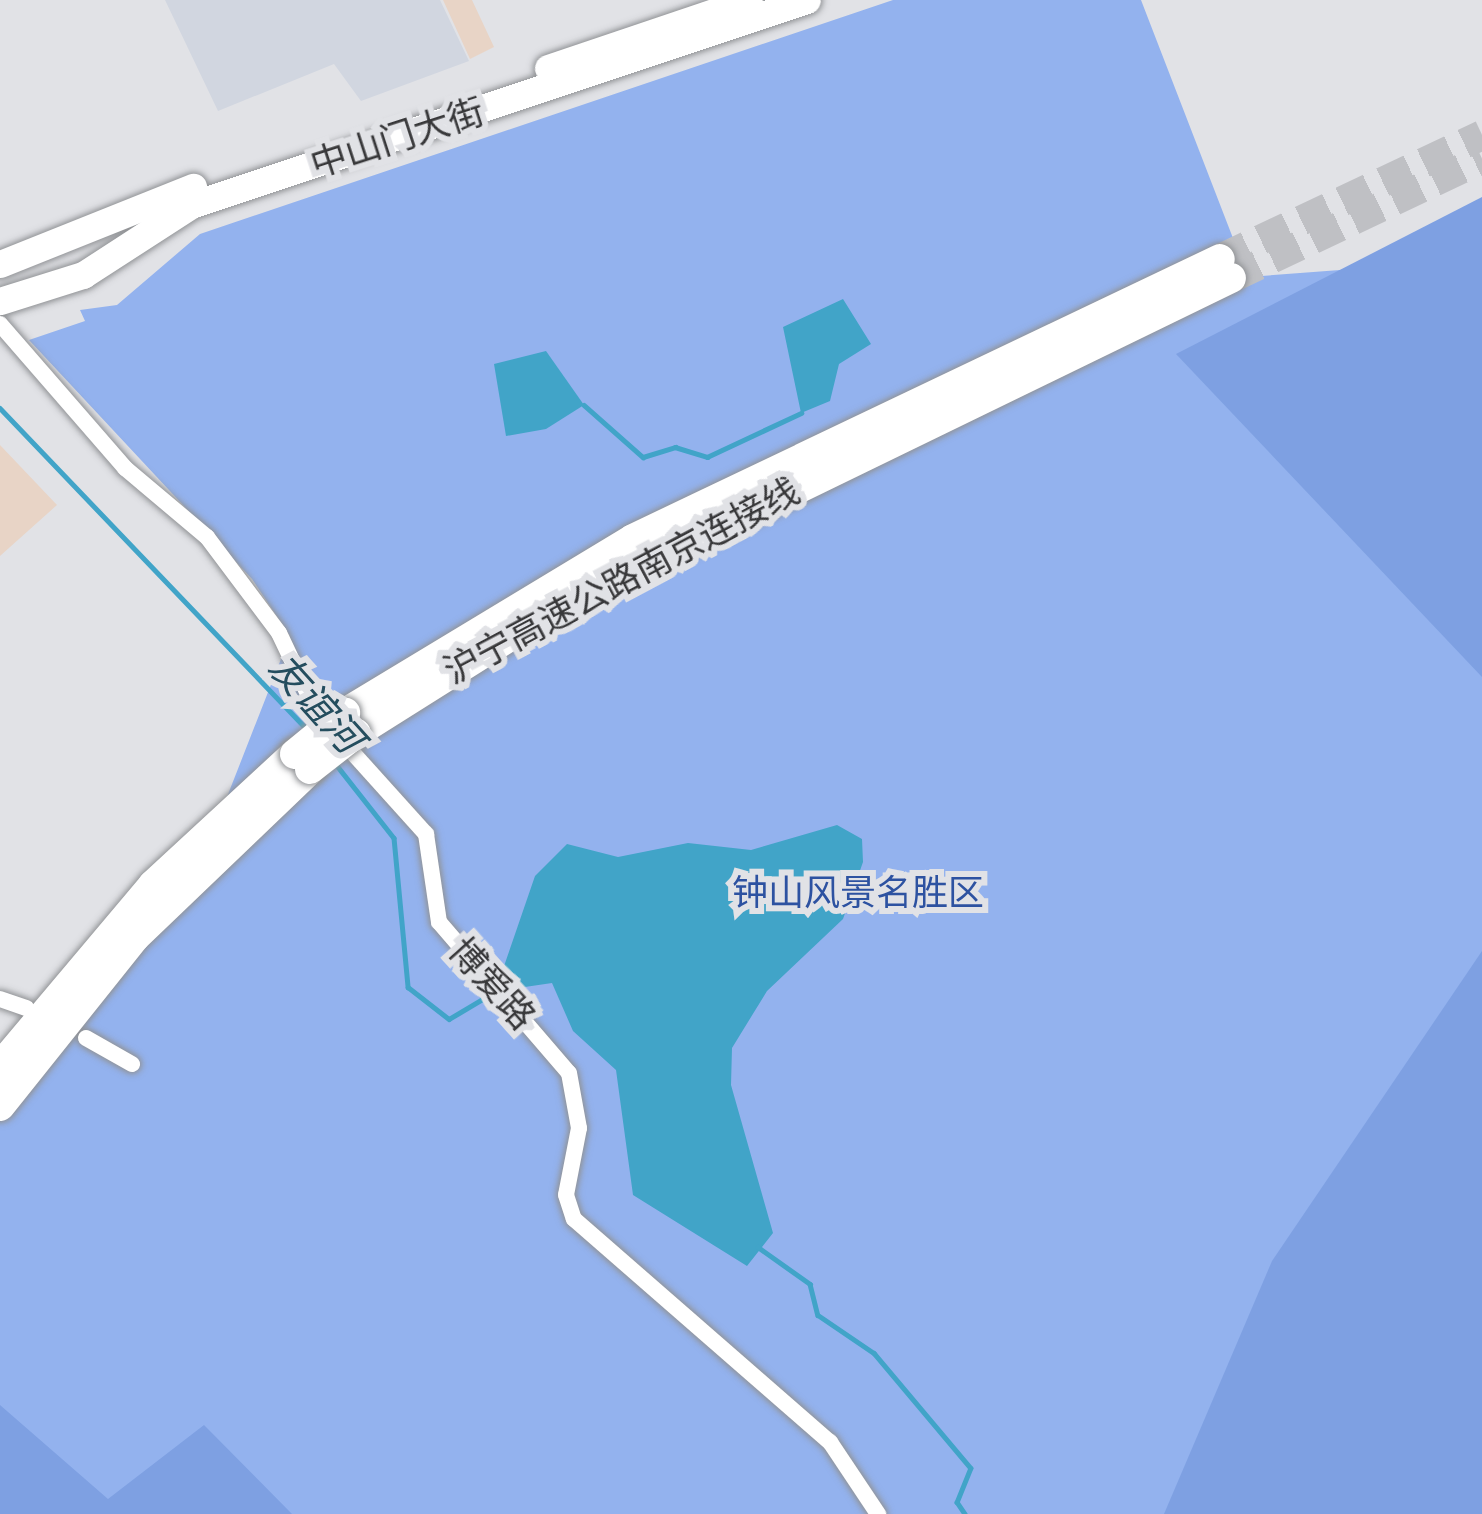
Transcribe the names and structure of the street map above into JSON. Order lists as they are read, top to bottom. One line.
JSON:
{"streets":{"highway":["沪宁高速公路南京连接线"],"main road":["中山门大街"],"street":["博爱路"]},"water":["友谊河"],"parks":["钟山风景名胜区"]}
